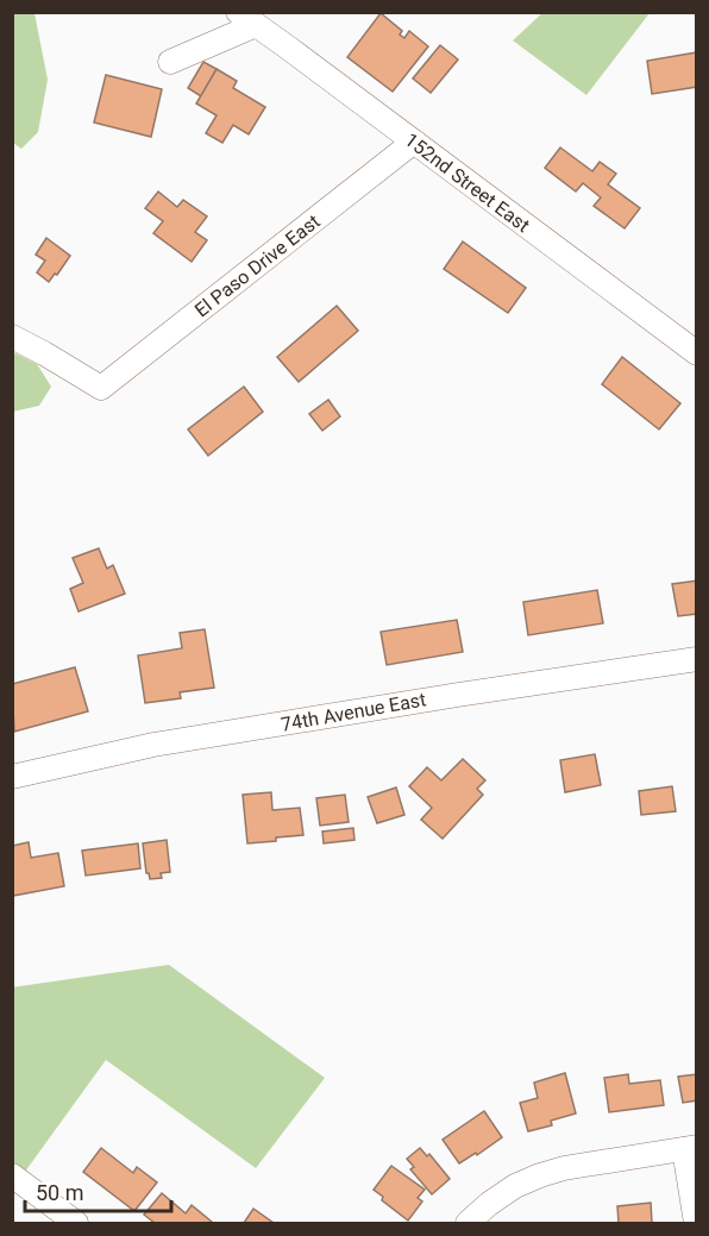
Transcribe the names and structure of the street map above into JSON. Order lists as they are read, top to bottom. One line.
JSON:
{"streets":{"street":["152nd Street East","El Paso Drive East","74th Avenue East"]},"crossings":[["152nd Street East","El Paso Drive East"]],"scale_bar":"50 m"}
